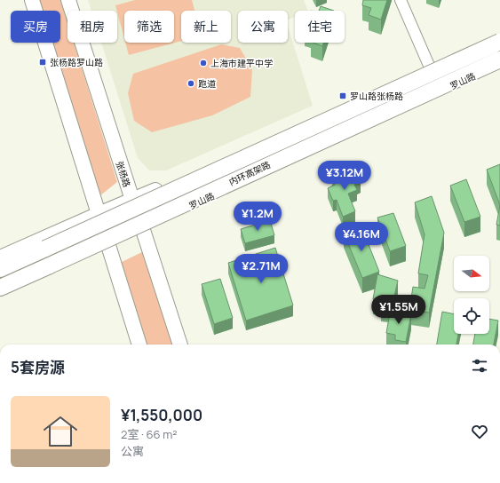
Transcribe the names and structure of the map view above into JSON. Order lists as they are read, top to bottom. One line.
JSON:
{"streets":{"highway":["内环高架路"],"main road":["罗山路","张杨路"]},"crossings":[["罗山路","张杨路"]],"places":{"transit":["张杨路罗山路","罗山路张杨路"],"other":["上海市建平中学","跑道"]},"north":"right","page":{"chip":["买房","租房","筛选","新上","公寓","住宅"],"price":["¥3.12M","¥1.2M","¥4.16M","¥2.71M","¥1.55M"],"heading":"5套房源","list":[{"name":"¥1,550,000","note":"2室 · 66 m² · 公寓"}]}}
